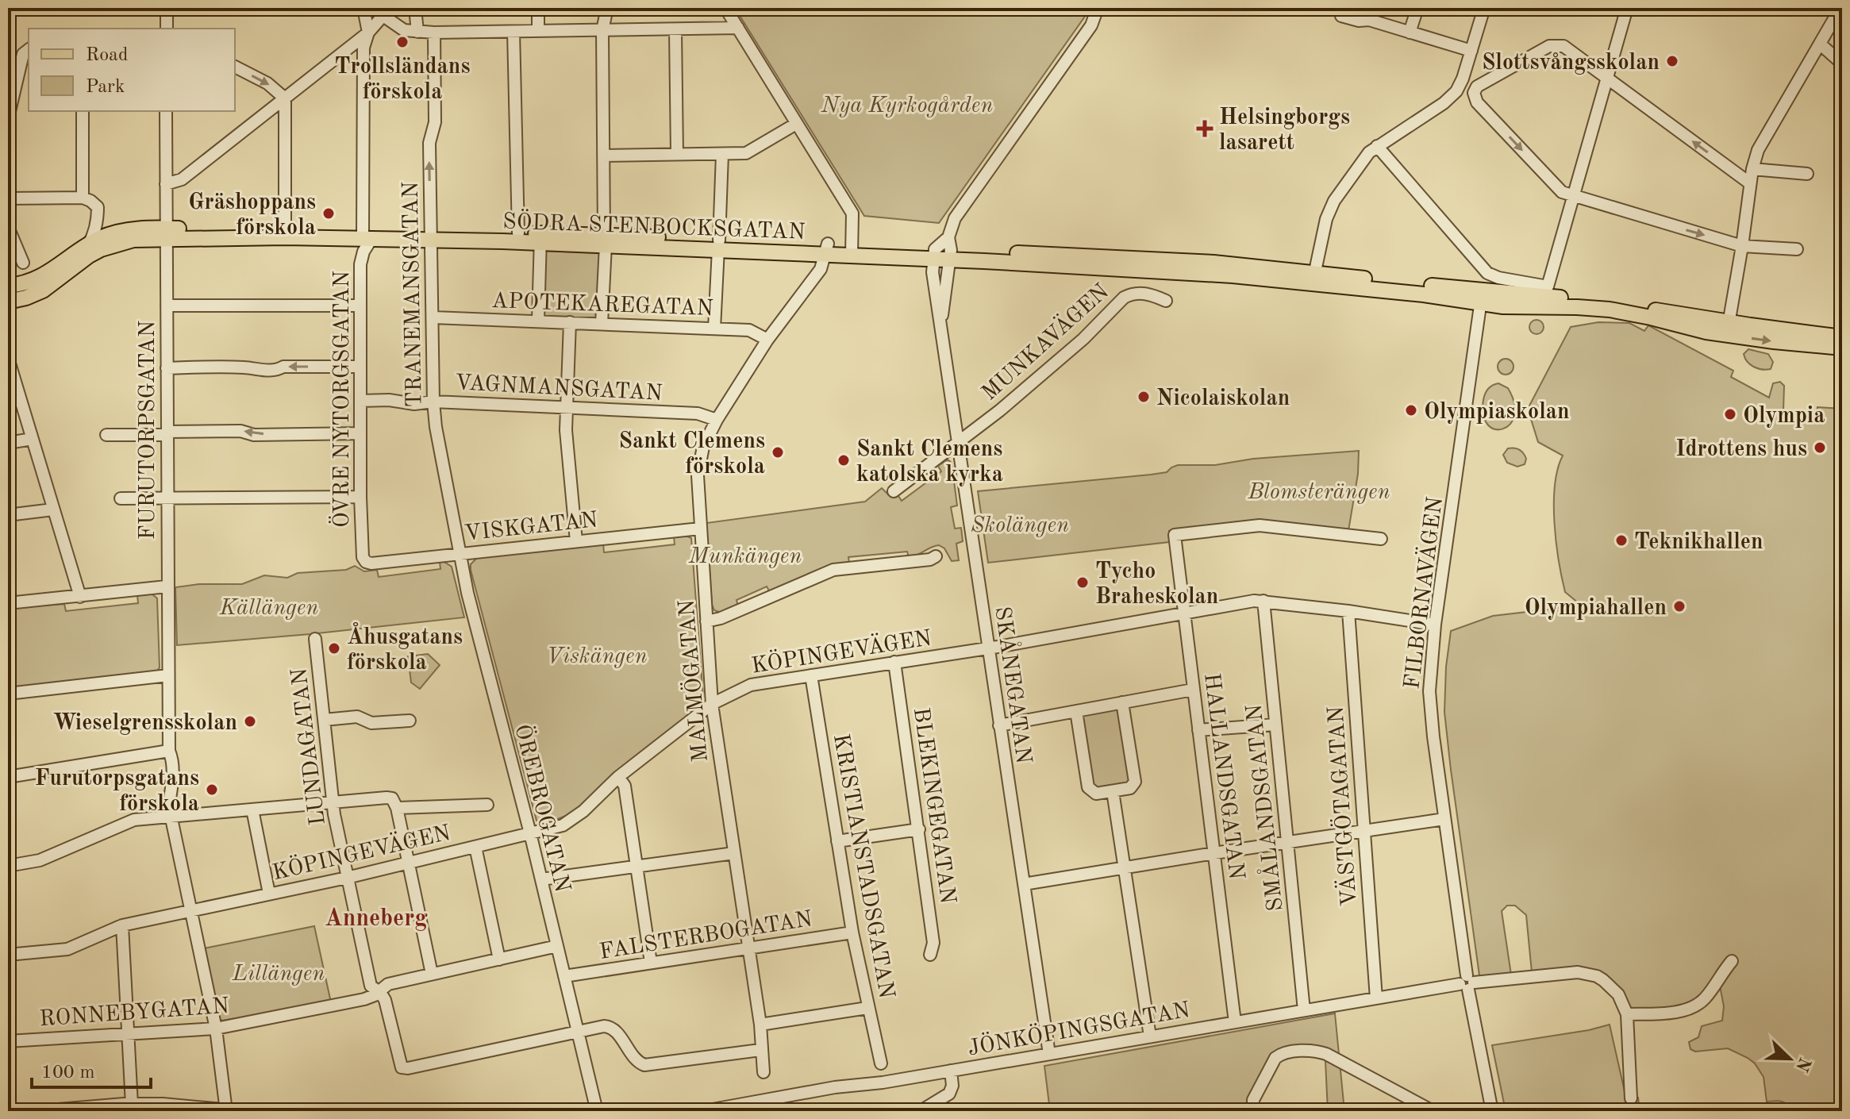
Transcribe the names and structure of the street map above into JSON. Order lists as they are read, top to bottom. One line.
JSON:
{"streets":{"main road":["SÖDRA STENBOCKSGATAN"],"street":["TRANEMANSGATAN","APOTEKAREGATAN","MUNKAVÄGEN","VAGNMANSGATAN","ÖVRE NYTORGSGATAN","FURUTORPSGATAN","VISKGATAN","FILBORNAVÄGEN","KÖPINGEVÄGEN","MALMÖGATAN","SKÅNEGATAN","LUNDAGATAN","HALLANDSGATAN","BLEKINGEGATAN","VÄSTGÖTAGATAN","ÖREBROGATAN","SMÅLANDSGATAN","KRISTIANSTADSGATAN","FALSTERBOGATAN","RONNEBYGATAN","JÖNKÖPINGSGATAN"]},"crossings":[["SÖDRA STENBOCKSGATAN","TRANEMANSGATAN"],["SÖDRA STENBOCKSGATAN","ÖVRE NYTORGSGATAN"],["SÖDRA STENBOCKSGATAN","FURUTORPSGATAN"],["SÖDRA STENBOCKSGATAN","FILBORNAVÄGEN"],["SÖDRA STENBOCKSGATAN","MALMÖGATAN"],["SÖDRA STENBOCKSGATAN","SKÅNEGATAN"],["TRANEMANSGATAN","APOTEKAREGATAN"],["TRANEMANSGATAN","VAGNMANSGATAN"],["TRANEMANSGATAN","VISKGATAN"],["TRANEMANSGATAN","ÖREBROGATAN"],["APOTEKAREGATAN","MALMÖGATAN"],["MUNKAVÄGEN","SKÅNEGATAN"],["VAGNMANSGATAN","ÖVRE NYTORGSGATAN"],["VAGNMANSGATAN","MALMÖGATAN"],["ÖVRE NYTORGSGATAN","VISKGATAN"],["FURUTORPSGATAN","KÖPINGEVÄGEN"],["FURUTORPSGATAN","RONNEBYGATAN"],["VISKGATAN","MALMÖGATAN"],["VISKGATAN","ÖREBROGATAN"],["FILBORNAVÄGEN","KÖPINGEVÄGEN"],["FILBORNAVÄGEN","JÖNKÖPINGSGATAN"],["KÖPINGEVÄGEN","MALMÖGATAN"],["KÖPINGEVÄGEN","SKÅNEGATAN"],["KÖPINGEVÄGEN","LUNDAGATAN"],["KÖPINGEVÄGEN","HALLANDSGATAN"],["KÖPINGEVÄGEN","BLEKINGEGATAN"],["KÖPINGEVÄGEN","VÄSTGÖTAGATAN"],["KÖPINGEVÄGEN","ÖREBROGATAN"],["KÖPINGEVÄGEN","SMÅLANDSGATAN"],["KÖPINGEVÄGEN","KRISTIANSTADSGATAN"],["MALMÖGATAN","FALSTERBOGATAN"],["SKÅNEGATAN","JÖNKÖPINGSGATAN"],["LUNDAGATAN","ÖREBROGATAN"],["LUNDAGATAN","RONNEBYGATAN"],["HALLANDSGATAN","JÖNKÖPINGSGATAN"],["VÄSTGÖTAGATAN","JÖNKÖPINGSGATAN"],["ÖREBROGATAN","FALSTERBOGATAN"],["ÖREBROGATAN","RONNEBYGATAN"],["SMÅLANDSGATAN","JÖNKÖPINGSGATAN"],["KRISTIANSTADSGATAN","FALSTERBOGATAN"]],"districts":["Anneberg"],"parks":["Nya Kyrkogården","Blomsterängen","Skolängen","Munkängen","Källängen","Viskängen","Lillängen"],"places":{"other":["Trollsländans förskola","Slottsvångsskolan","Gräshoppans förskola","Nicolaiskolan","Olympiaskolan","Olympia","Idrottens hus","Sankt Clemens förskola","Sankt Clemens katolska kyrka","Teknikhallen","Tycho Braheskolan","Olympiahallen","Åhusgatans förskola","Wieselgrensskolan","Furutorpsgatans förskola"],"health":["Helsingborgs lasarett"]},"legend":["Road","Park"],"scale_bar":"100 m","north":"bottom right"}
